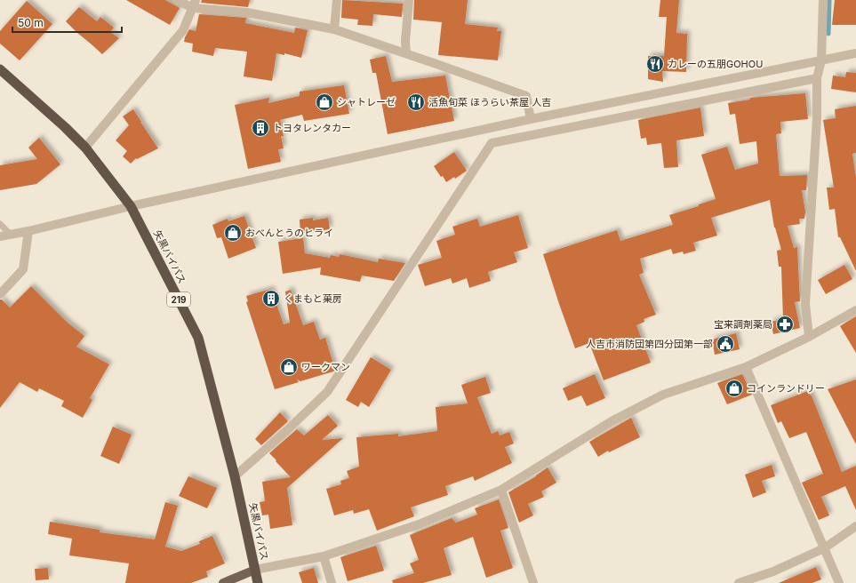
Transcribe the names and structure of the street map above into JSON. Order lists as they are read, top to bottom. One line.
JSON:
{"streets":{"highway":["矢黒バイパス","219"]},"places":{"restaurant":["カレーの五朋GOHOU","活魚旬菜 ほうらい茶屋 人吉"],"shop":["シャトレーゼ","おべんとうのヒライ","ワークマン","コインランドリー"],"building":["トヨタレンタカー","くまもと菓房"],"pharmacy":["宝来調剤薬局"],"public building":["人吉市消防団第四分団第一部"]},"scale_bar":"50 m"}
